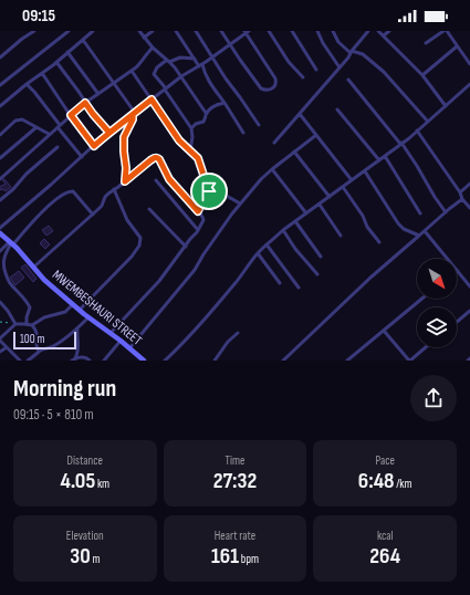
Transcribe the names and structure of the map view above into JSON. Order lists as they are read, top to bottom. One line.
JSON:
{"streets":{"street":["MWEMBESHAURI STREET"]},"scale_bar":"100 m","north":"bottom right","page":{"status":"09:15","scale":"100 m","heading":["Morning run","09:15 · 5 × 810 m"],"stats":[["Distance","4.05 km"],["Time","27:32"],["Pace","6:48 /km"],["Elevation","30 m"],["Heart rate","161 bpm"],["kcal","264"]]}}
